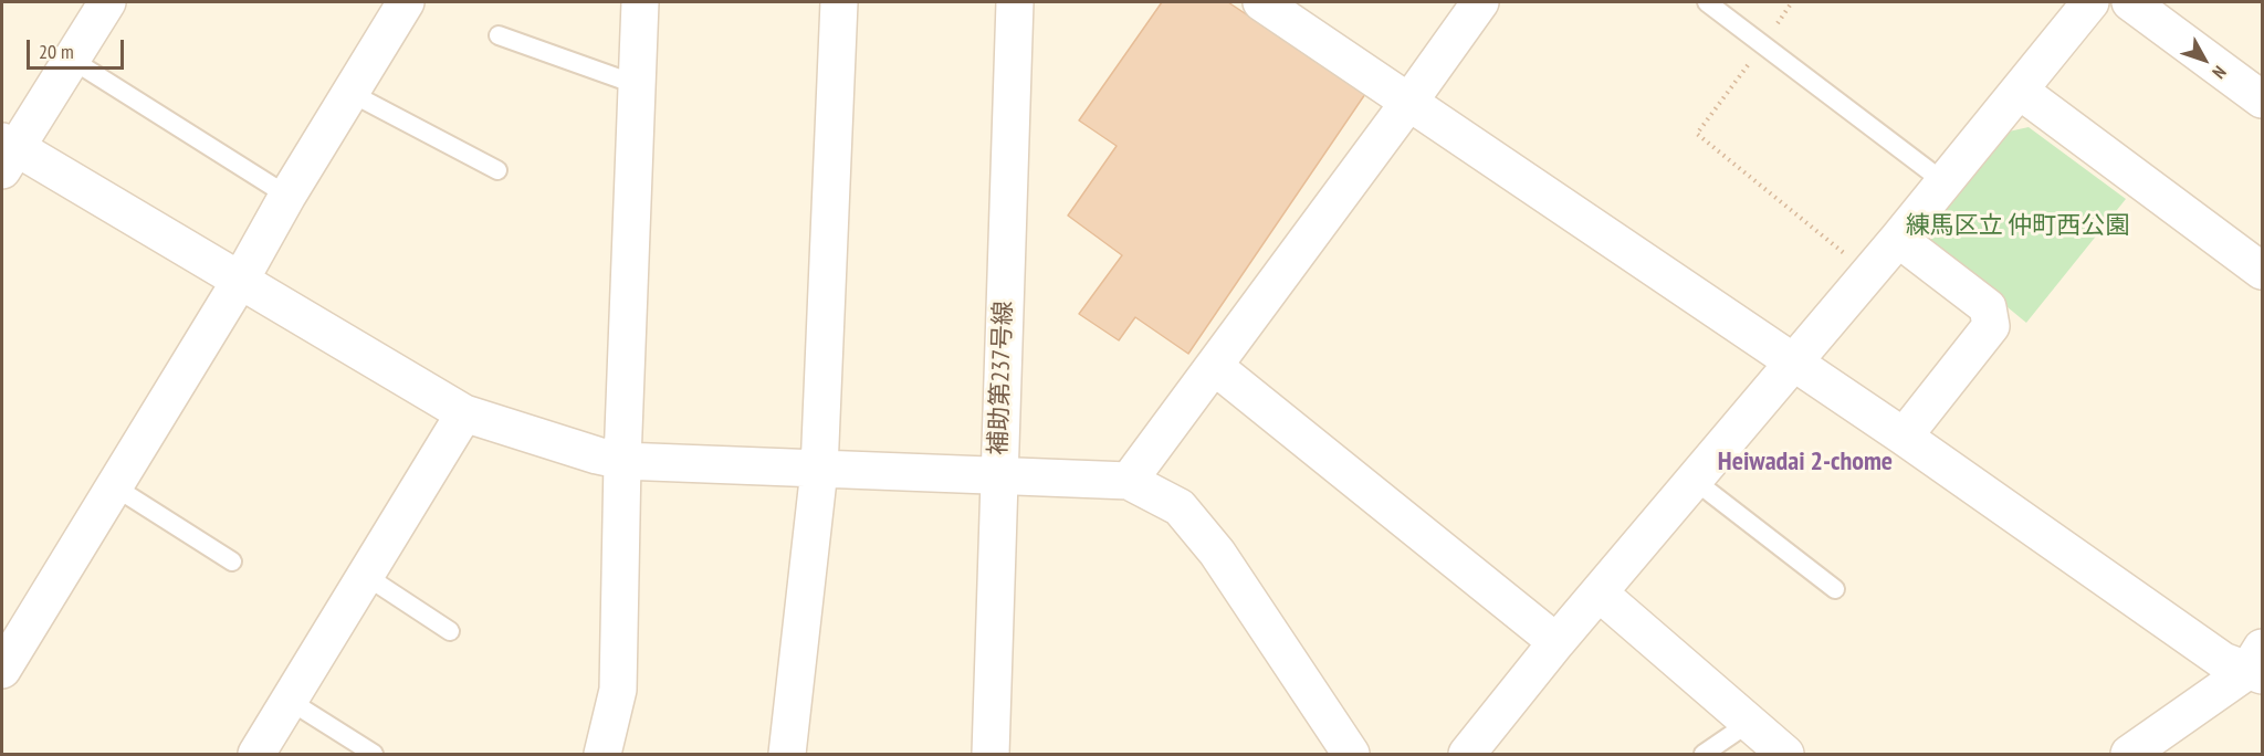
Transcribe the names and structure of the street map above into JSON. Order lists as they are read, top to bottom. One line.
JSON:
{"streets":{"street":["補助第237号線"]},"districts":["Heiwadai 2-chome"],"parks":["練馬区立 仲町西公園"],"scale_bar":"20 m","north":"bottom right"}
